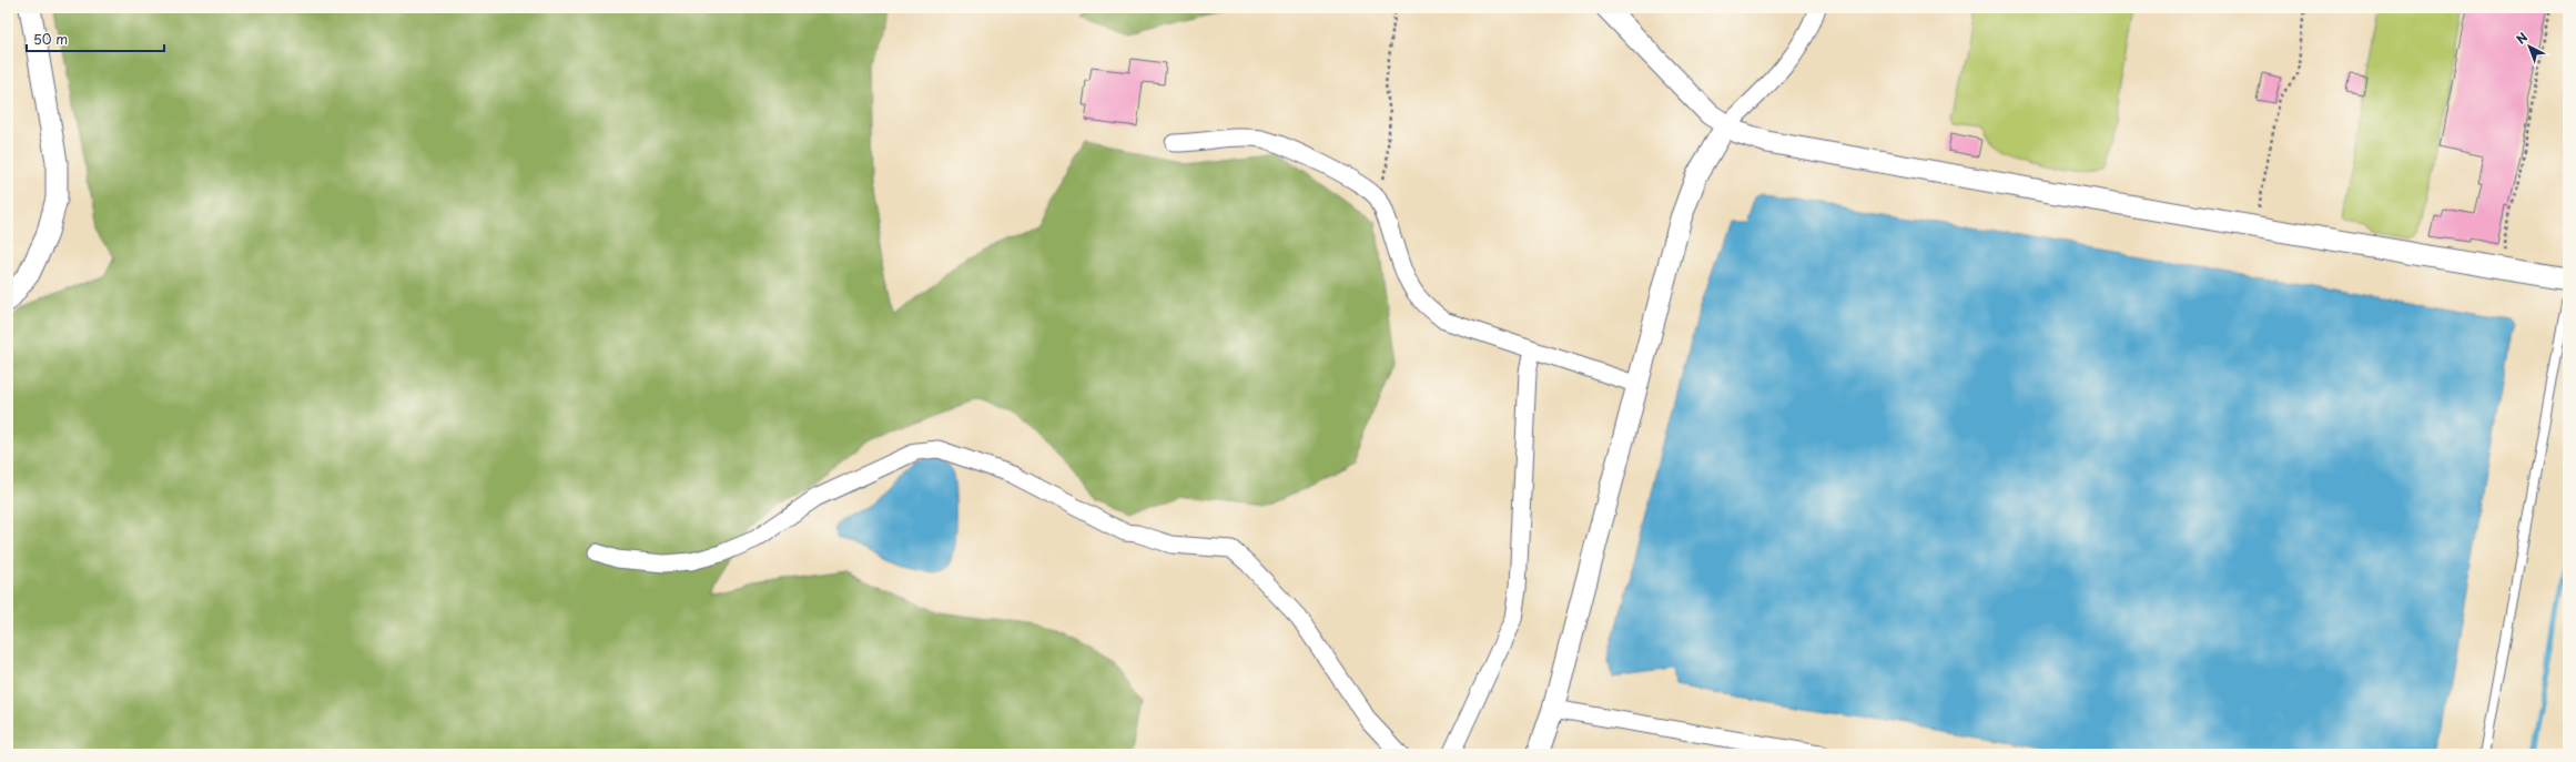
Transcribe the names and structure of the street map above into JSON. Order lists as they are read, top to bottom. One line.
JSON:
{"scale_bar":"50 m","north":"top left"}
